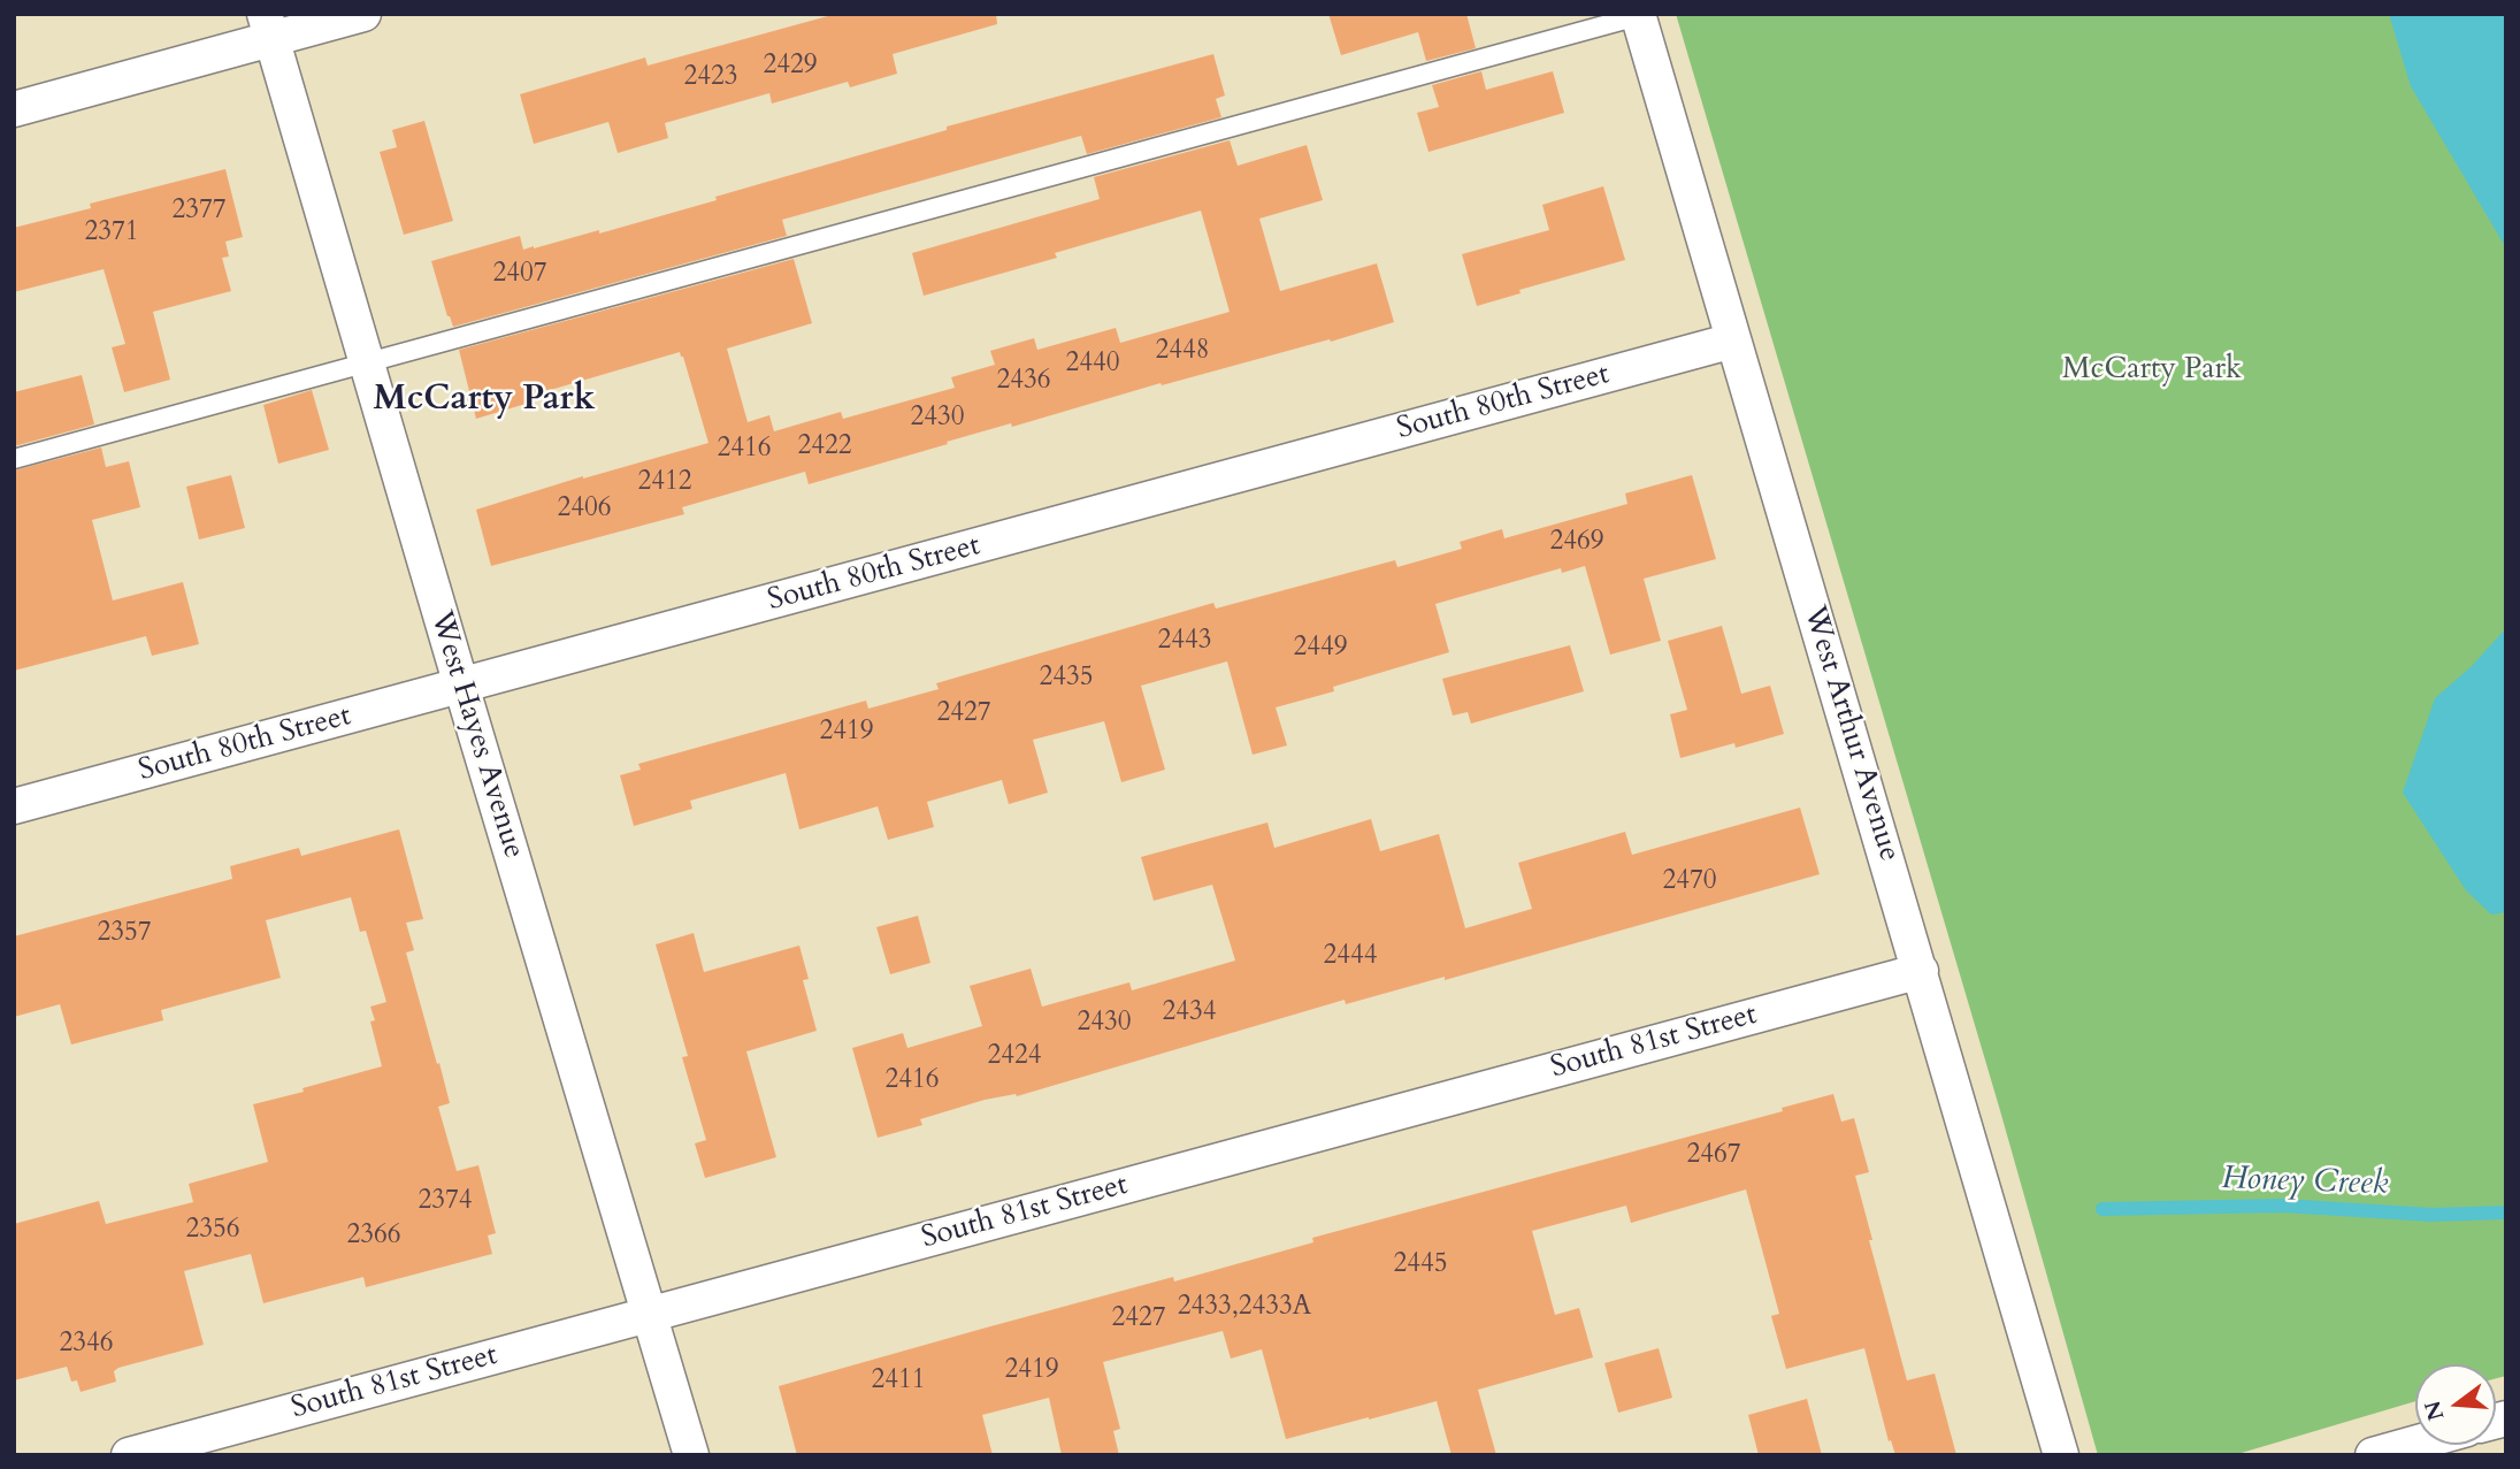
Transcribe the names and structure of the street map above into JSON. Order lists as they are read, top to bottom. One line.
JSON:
{"streets":{"street":["South 80th Street","West Arthur Avenue","West Hayes Avenue","South 81st Street"]},"crossings":[["South 80th Street","West Arthur Avenue"],["South 80th Street","West Hayes Avenue"],["West Arthur Avenue","South 81st Street"],["West Hayes Avenue","South 81st Street"]],"districts":["McCarty Park"],"water":["Honey Creek"],"parks":["McCarty Park"],"house_numbers":["2429","2423","2377","2371","2407","2448","2440","2436","2430","2422","2416","2412","2406","2469","2443","2449","2435","2427","2419","2470","2357","2444","2434","2430","2424","2416","2467","2374","2356","2366","2445","2433,2433A","2427","2346","2419","2411"],"north":"left"}
